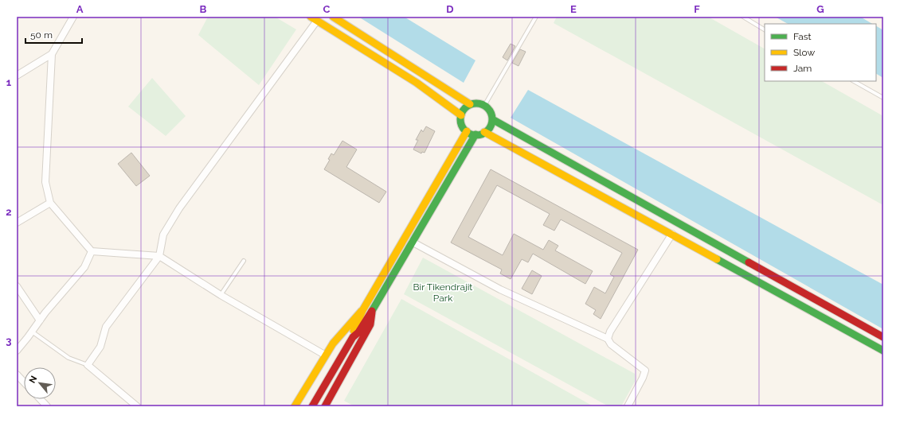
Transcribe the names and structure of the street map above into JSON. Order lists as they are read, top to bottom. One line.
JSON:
{"parks":["Bir Tikendrajit Park"],"legend":["Fast","Slow","Jam"],"scale_bar":"50 m","north":"top left","grid":{"columns":["A","B","C","D","E","F","G"],"rows":["1","2","3"]}}
